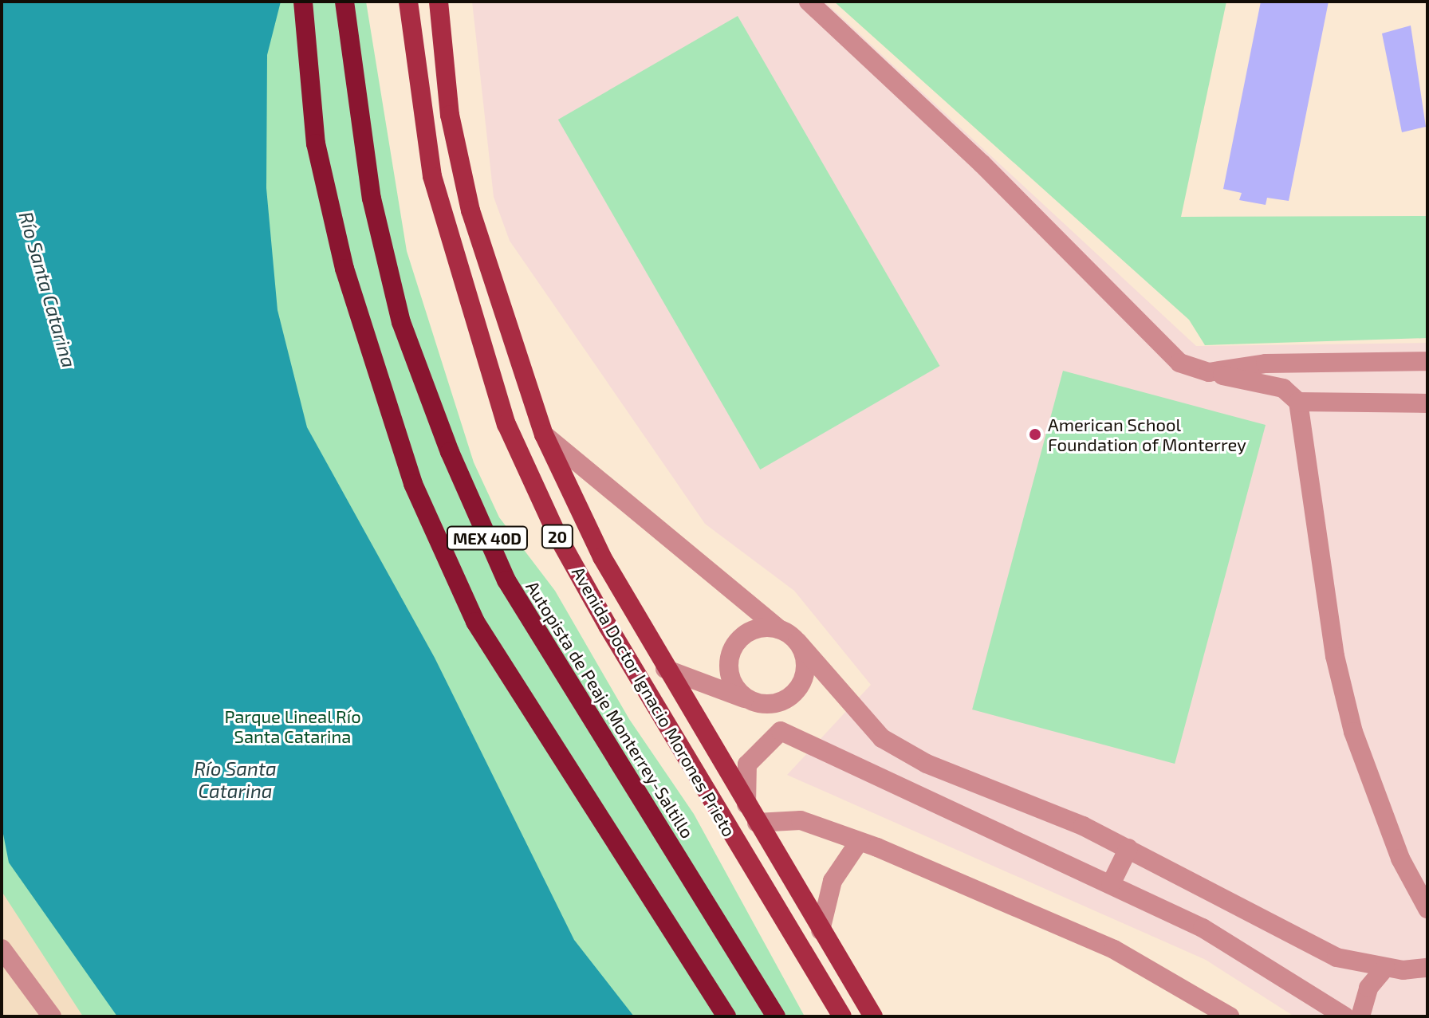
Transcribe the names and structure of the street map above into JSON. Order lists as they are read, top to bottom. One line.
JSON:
{"streets":{"highway":["MEX 40D","Autopista de Peaje Monterrey-Saltillo"],"main road":["20","Avenida Doctor Ignacio Morones Prieto"]},"water":["Río Santa Catarina"],"parks":["Parque Lineal Río Santa Catarina"],"places":["American School Foundation of Monterrey"]}
